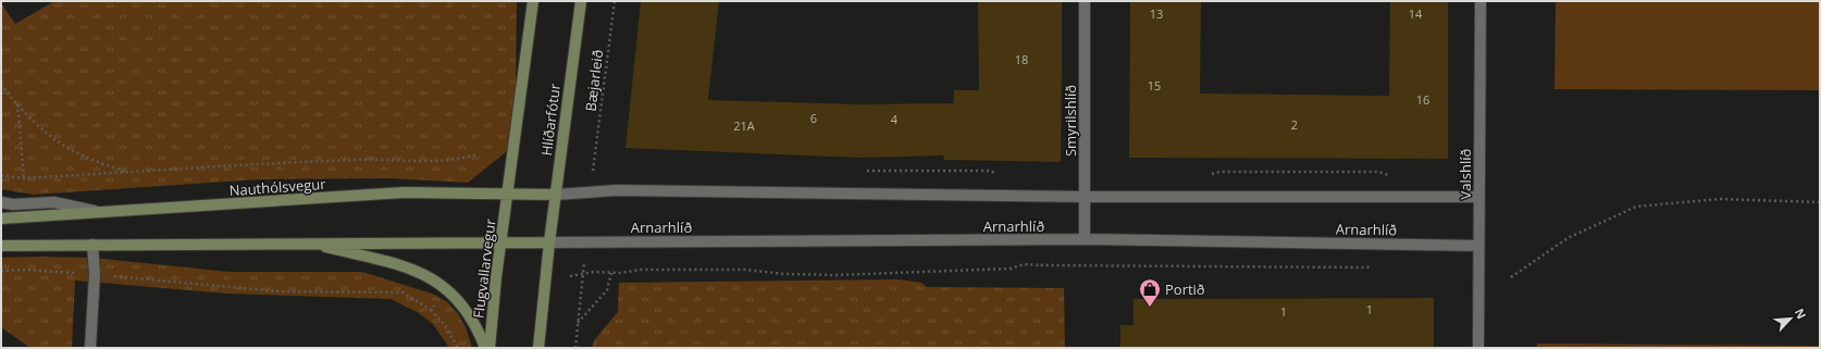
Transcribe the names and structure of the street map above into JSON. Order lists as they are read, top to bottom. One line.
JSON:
{"streets":{"street":["Hlíðarfótur","Smyrilshlíð","Valshlíð","Nauthólsvegur","Arnarhlíð","Flugvallarvegur"],"path":["Bæjarleið"]},"crossings":[["Hlíðarfótur","Nauthólsvegur"],["Hlíðarfótur","Arnarhlíð"],["Smyrilshlíð","Arnarhlíð"],["Valshlíð","Arnarhlíð"],["Nauthólsvegur","Flugvallarvegur"]],"places":{"shop":["Portið"]},"house_numbers":["13","14","18","15","16","6","4","2","21A","1","1"],"north":"top right"}
